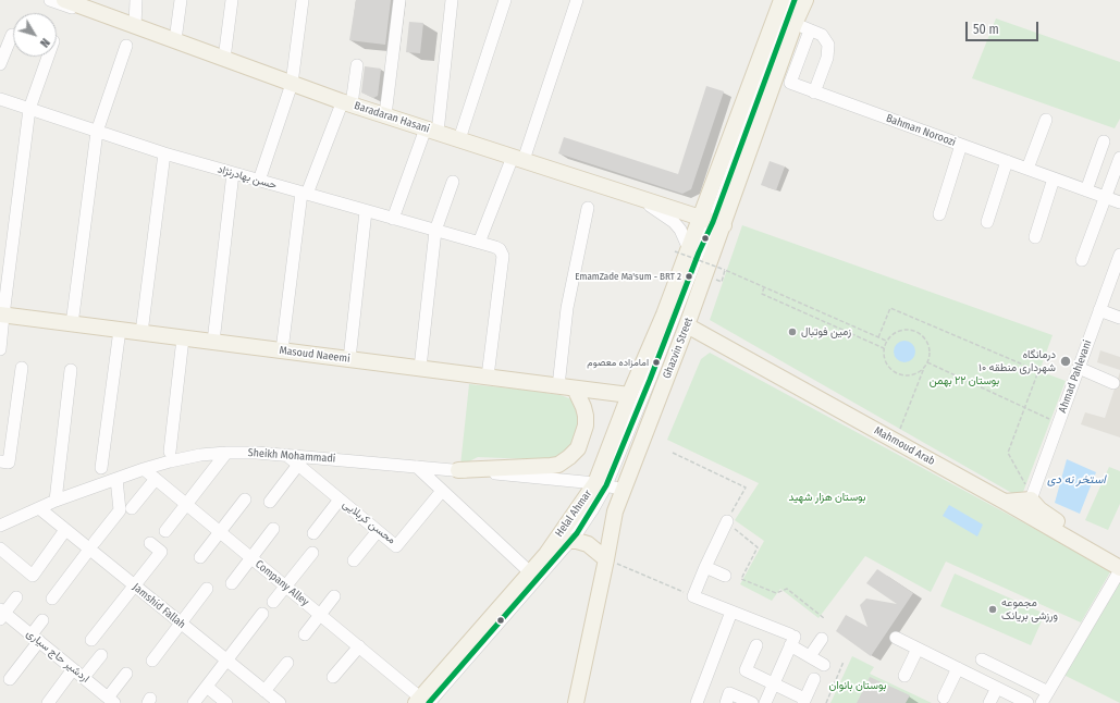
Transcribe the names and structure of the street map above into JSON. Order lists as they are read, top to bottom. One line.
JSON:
{"streets":{"main road":["Baradaran Hasani","Ghazvin Street","Masoud Naeemi","Mahmoud Arab","Helal Ahmar"],"street":["Bahman Noroozi","حسن بهادرنژاد","Ahmad Pahlevani","Sheikh Mohammadi","محسن کربلایی","Company Alley","Jamshid Fallah","اردشیر حاج سیاری"]},"crossings":[["Baradaran Hasani","Ghazvin Street"],["حسن بهادرنژاد","Masoud Naeemi"],["Ghazvin Street","Masoud Naeemi"],["Ghazvin Street","Mahmoud Arab"],["Ghazvin Street","Sheikh Mohammadi"],["Ghazvin Street","Helal Ahmar"],["Sheikh Mohammadi","Helal Ahmar"],["Sheikh Mohammadi","محسن کربلایی"],["Sheikh Mohammadi","Company Alley"],["Sheikh Mohammadi","Jamshid Fallah"],["Helal Ahmar","Company Alley"]],"water":["استخر نه دی"],"parks":["بوستان ۲۲ بهمن","بوستان هزار شهید","بوستان بانوان"],"places":["EmamZade Ma'sum - BRT 2","زمین فوتبال","درمانگاه شهرداری منطقه ۱۰","امامزاده معصوم","مجموعه ورزشی بریانک"],"scale_bar":"50 m","north":"bottom right"}
